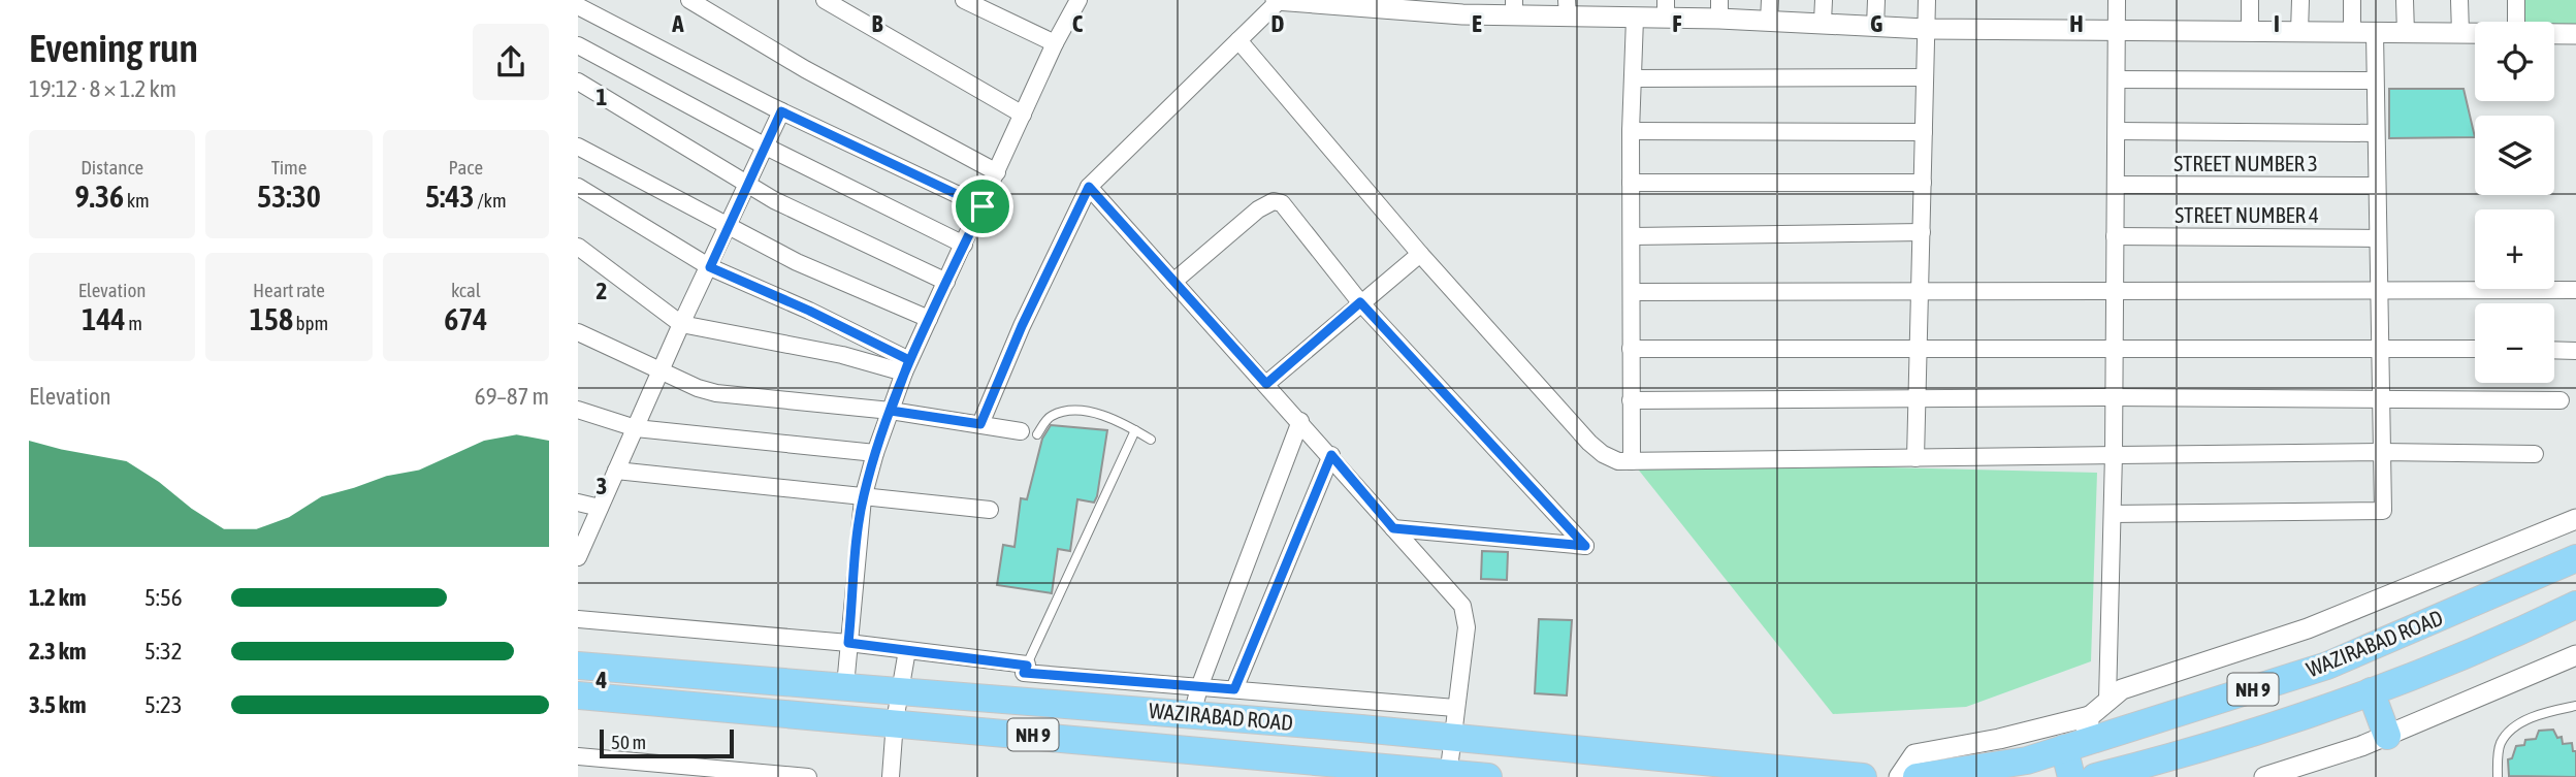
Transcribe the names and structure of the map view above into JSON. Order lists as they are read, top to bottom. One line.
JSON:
{"streets":{"highway":["WAZIRABAD ROAD","NH 9"],"street":["STREET NUMBER 3","STREET NUMBER 4"]},"scale_bar":"50 m","page":{"heading":["Evening run","19:12 · 8 × 1.2 km"],"map_buttons":["+","−"],"stats":[["Distance","9.36 km"],["Time","53:30"],["Pace","5:43 /km"],["Elevation","144 m"],["Heart rate","158 bpm"],["kcal","674"]],"chart":["Elevation","69–87 m"],"list":[{"name":"1.2 km","note":"5:56"},{"name":"2.3 km","note":"5:32"},{"name":"3.5 km","note":"5:23"}],"scale":"50 m"},"grid":{"columns":["A","B","C","D","E","F","G","H","I"],"rows":["1","2","3","4"]}}
